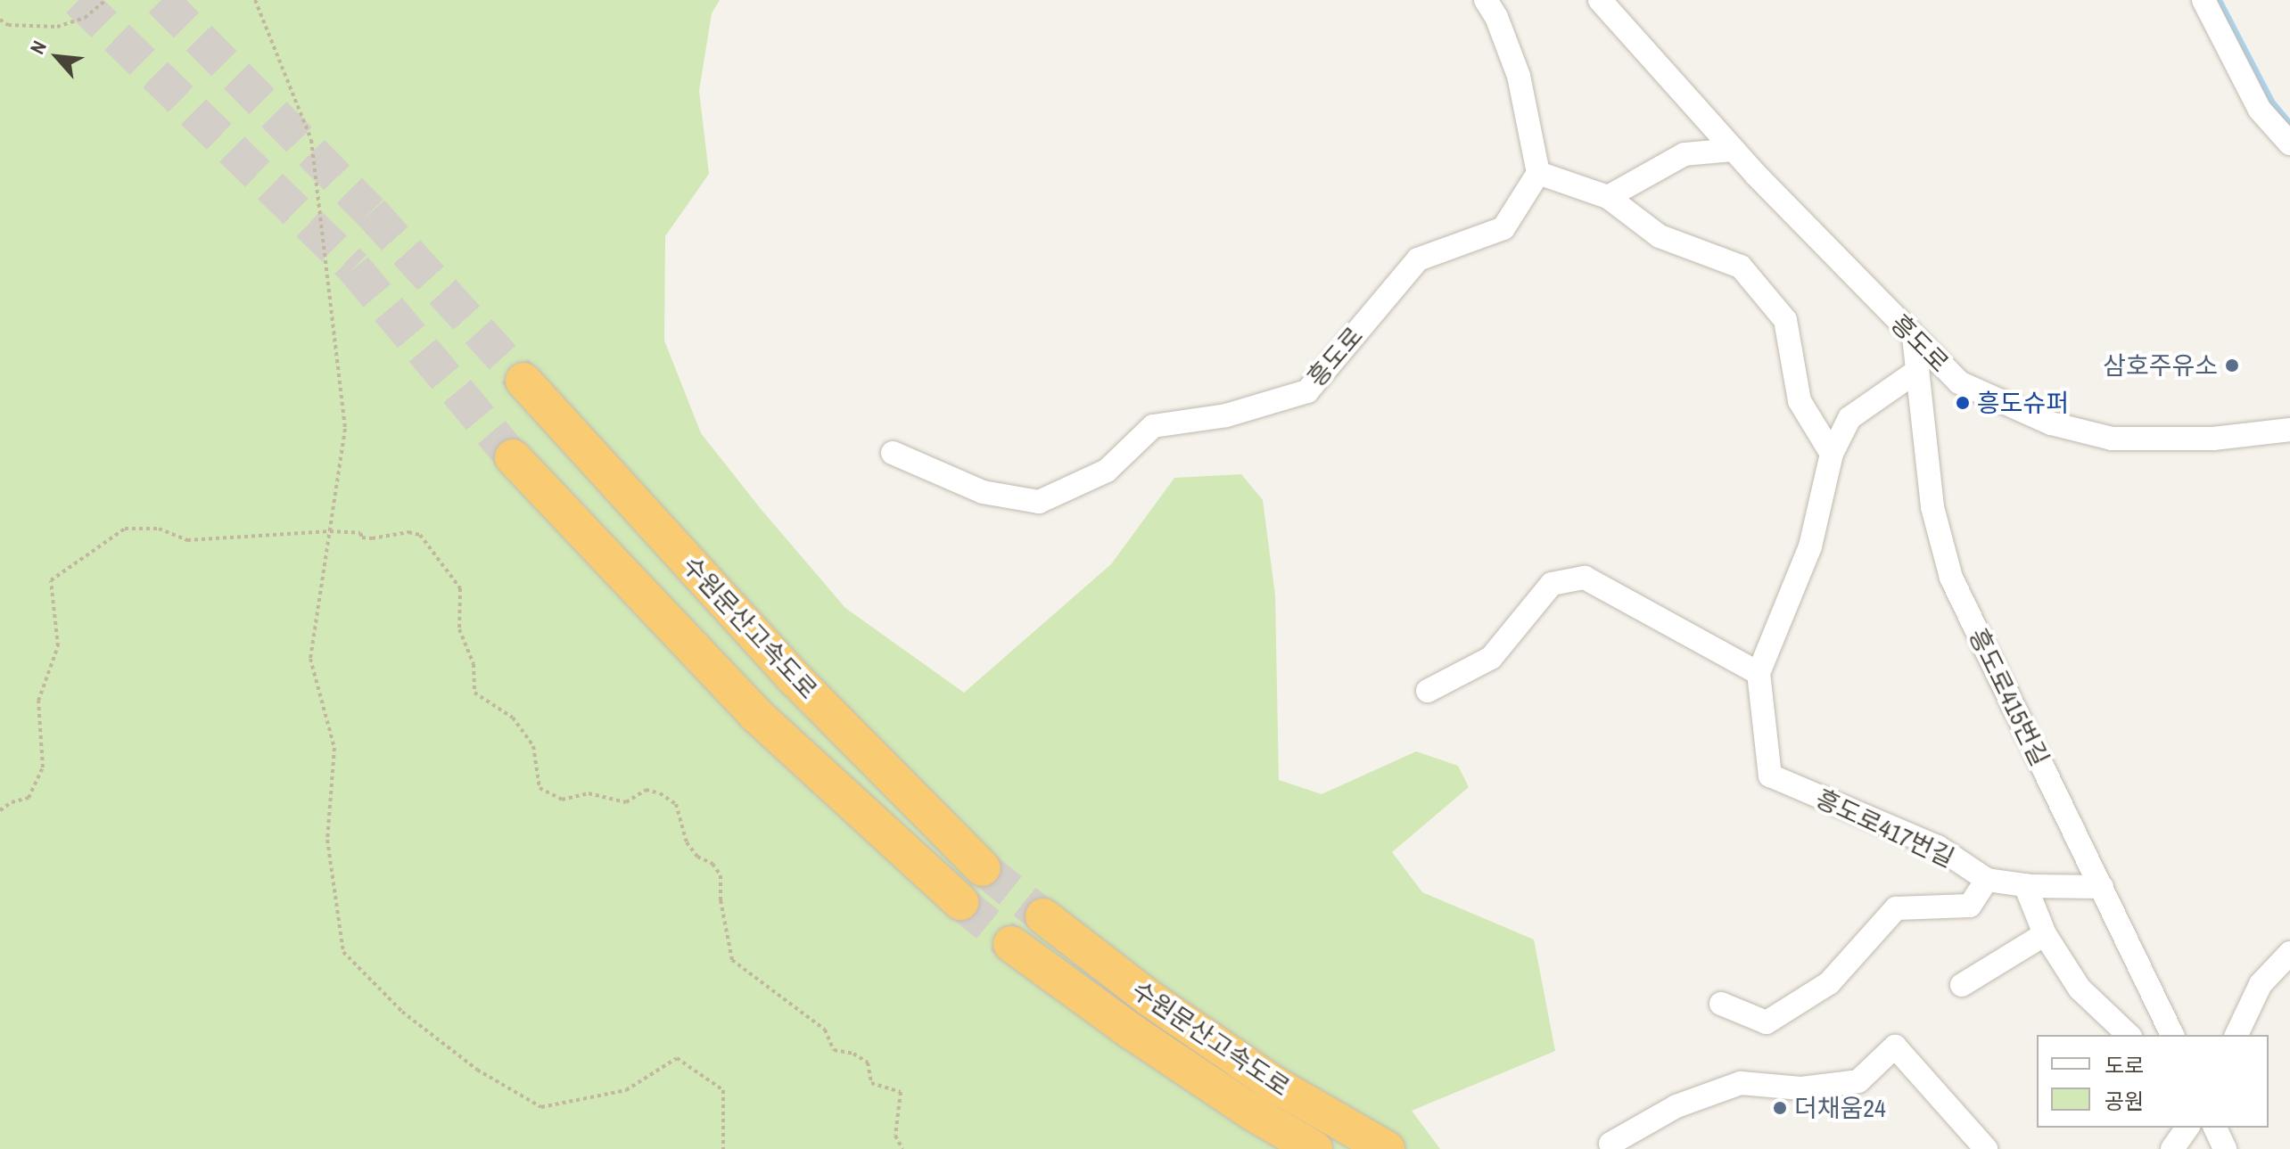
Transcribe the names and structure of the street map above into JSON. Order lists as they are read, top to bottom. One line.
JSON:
{"streets":{"highway":["수원문산고속도로"],"street":["흥도로","흥도로415번길","흥도로417번길"]},"crossings":[["흥도로","흥도로415번길"],["흥도로415번길","흥도로417번길"]],"places":["삼호주유소","흥도슈퍼","더채움24"],"legend":["도로","공원"],"north":"top left"}
